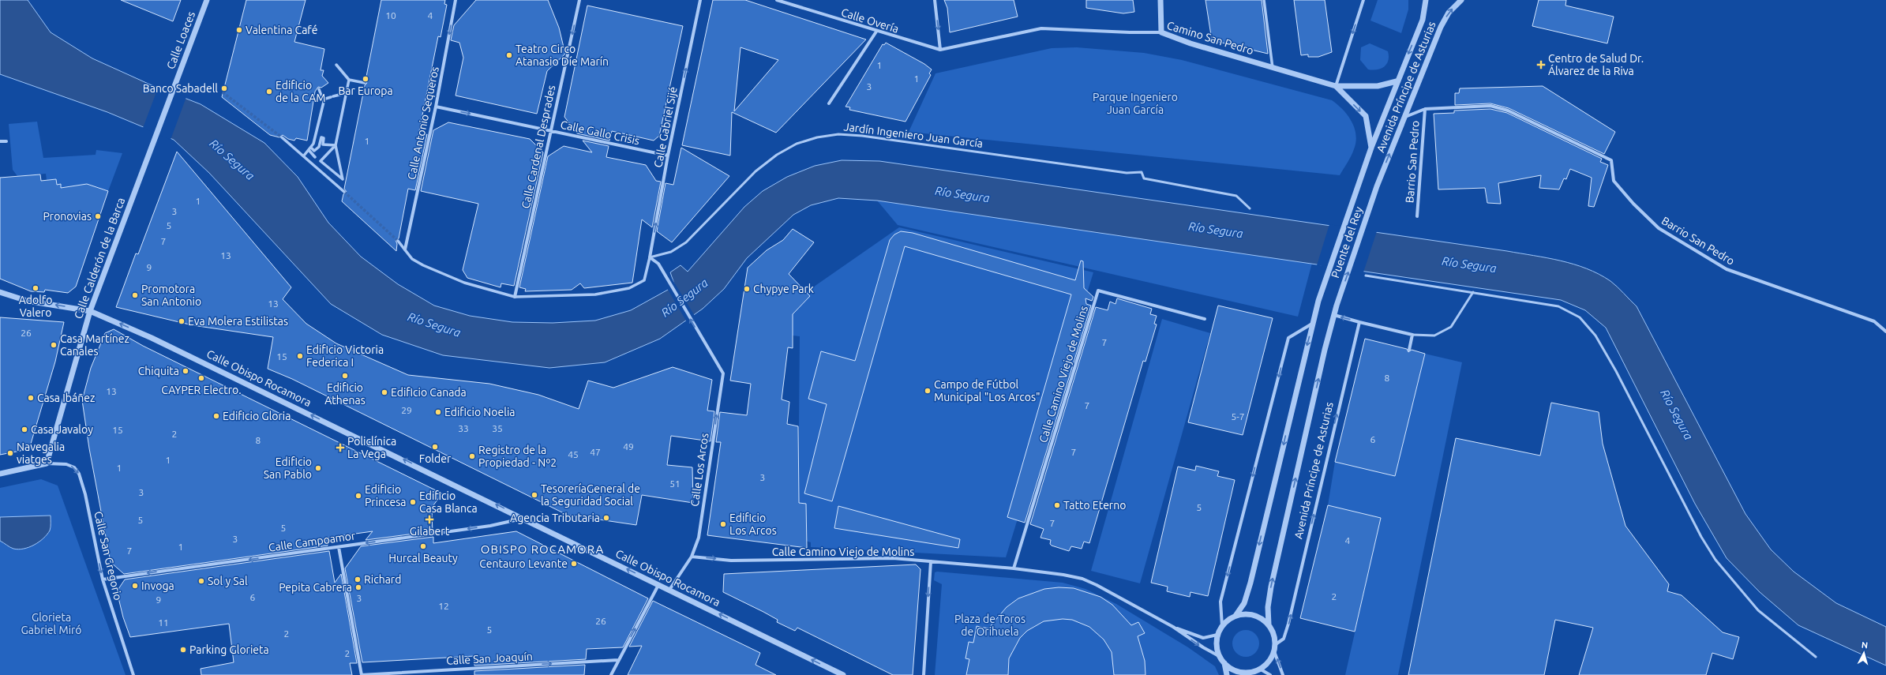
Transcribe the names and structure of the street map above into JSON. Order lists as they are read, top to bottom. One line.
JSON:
{"streets":{"street":["Calle Overía","Camino San Pedro","Calle Loaces","Avenida Príncipe de Asturias","Calle Antonio Sequeros","Calle Gabriel Sijé","Calle Gallo Crisis","Calle Cardenal Desprades","Barrio San Pedro","Puente del Rey","Calle Calderón de la Barca","Calle Camino Viejo de Molins","Calle Obispo Rocamora","Calle Los Arcos","Calle Campoamor","Calle San Gregorio","Calle San Joaquín"],"lane":["Jardín Ingeniero Juan García"]},"crossings":[["Calle Overía","Camino San Pedro"],["Camino San Pedro","Avenida Príncipe de Asturias"],["Calle Loaces","Calle Calderón de la Barca"],["Avenida Príncipe de Asturias","Barrio San Pedro"],["Avenida Príncipe de Asturias","Puente del Rey"],["Avenida Príncipe de Asturias","Calle Camino Viejo de Molins"],["Calle Antonio Sequeros","Calle Gallo Crisis"],["Calle Gabriel Sijé","Calle Gallo Crisis"],["Calle Gabriel Sijé","Jardín Ingeniero Juan García"],["Calle Gabriel Sijé","Calle Los Arcos"],["Calle Gallo Crisis","Calle Cardenal Desprades"],["Jardín Ingeniero Juan García","Calle Los Arcos"],["Calle Calderón de la Barca","Calle Obispo Rocamora"],["Calle Calderón de la Barca","Calle San Gregorio"],["Calle Camino Viejo de Molins","Calle Los Arcos"],["Calle Obispo Rocamora","Calle Los Arcos"],["Calle Obispo Rocamora","Calle Campoamor"],["Calle Campoamor","Calle San Gregorio"]],"one_way":["Calle Antonio Sequeros","Calle Gabriel Sijé","Calle Gallo Crisis","Calle Cardenal Desprades","Calle Obispo Rocamora","Calle Los Arcos","Calle Campoamor","Calle San Gregorio","Calle San Joaquín"],"districts":["OBISPO ROCAMORA"],"water":["Río Segura"],"parks":["Parque Ingeniero Juan García","Glorieta Gabriel Miró","Plaza de Toros de Orihuela"],"places":{"other":["Valentina Café","Teatro Circo Atanasio Díe Marín","Bar Europa","Banco Sabadell","Edificio de la CAM","Pronovias","Adolfo Valero","Chypye Park","Promotora San Antonio","Eva Molera Estilistas","Casa Martínez Canales","Edificio Victoria Federica I","Chiquita","Edificio Athenas","CAYPER Electro.","Campo de Fútbol Municipal \"Los Arcos\"","Edificio Canada","Casa Ibáñez","Edificio Noelia","Edificio Gloria","Casa Javaloy","Folder","Navegalia viatges","Registro de la Propiedad - Nº2","Edificio San Pablo","TesoreríaGeneral de la Seguridad Social","Edificio Princesa","Edificio Casa Blanca","Tatto Eterno","Agencia Tributaria","Edificio Los Arcos","Hurcal Beauty","Centauro Levante","Richard","Sol y Sal","Invoga","Pepita Cabrera","Parking Glorieta"],"health":["Centro de Salud Dr. Álvarez de la Riva","Policlínica La Vega","Gilabert"]},"house_numbers":["10","4","1","1","3","1","1","3","5","7","13","9","13","26","7","15","8","13","7","29","5-7","33","35","15","2","6","8","49","47","7","45","1","1","3","51","3","5","5","7","5","3","4","1","7","2","6","3","9","12","26","11","5","2","2"],"north":"top"}
